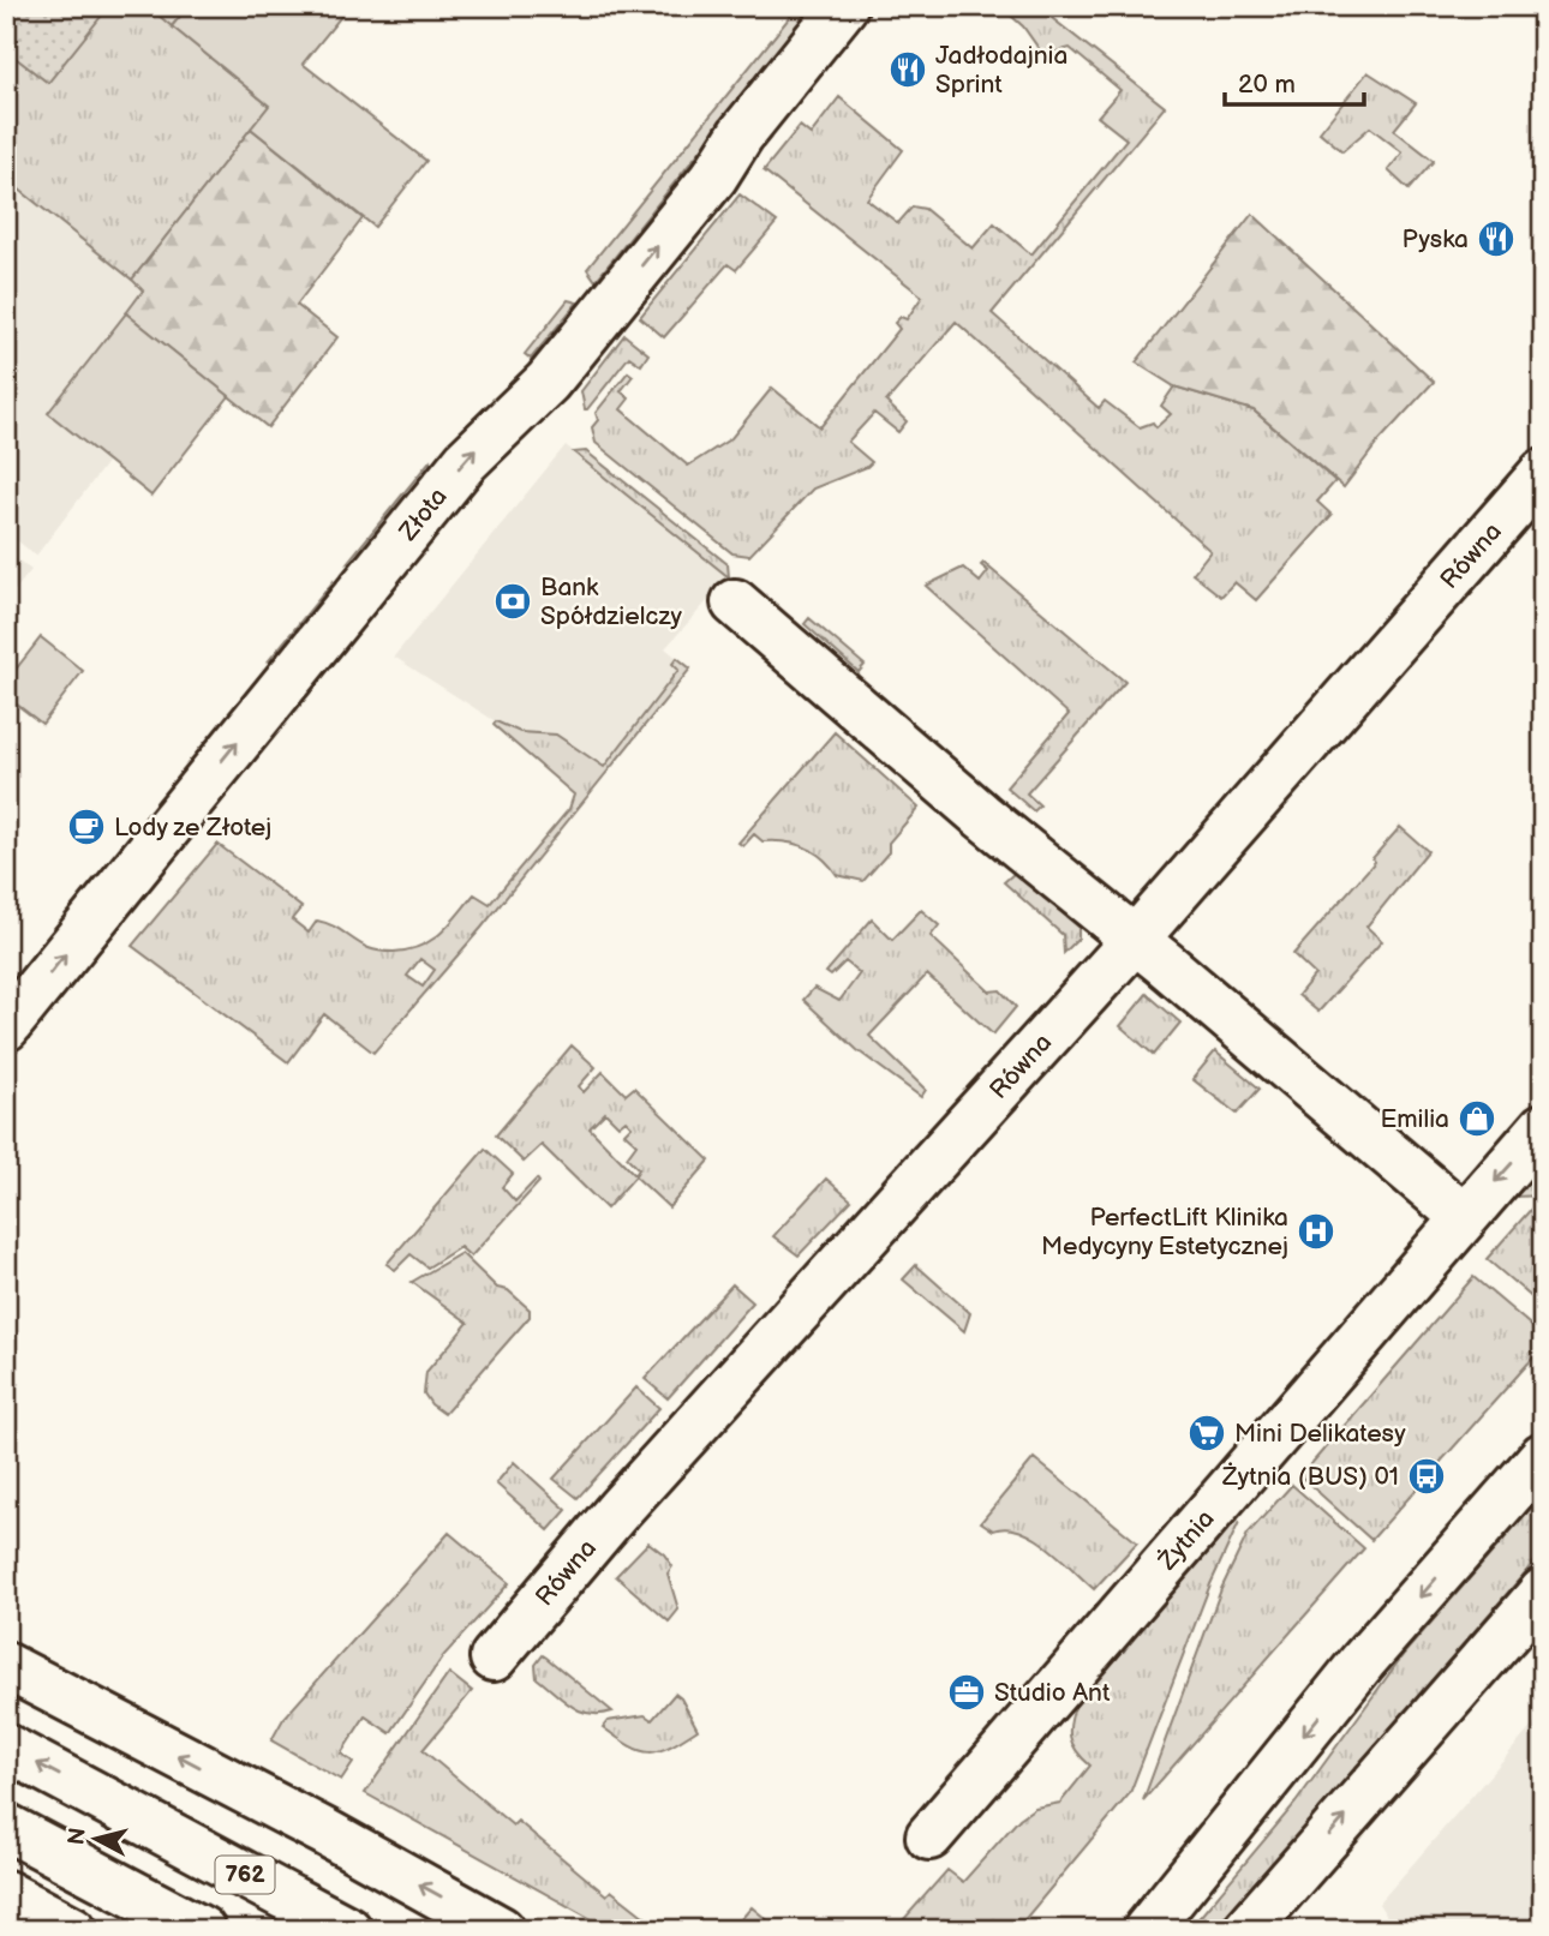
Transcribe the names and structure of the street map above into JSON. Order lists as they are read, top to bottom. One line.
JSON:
{"streets":{"street":["Złota","Równa","Żytnia","762"]},"one_way":["Złota"],"places":{"restaurant":["Jadłodajnia Sprint","Pyska"],"bank":["Bank Spółdzielczy"],"cafe":["Lody ze Złotej"],"shop":["Emilia"],"hospital":["PerfectLift Klinika Medycyny Estetycznej"],"supermarket":["Mini Delikatesy"],"bus stop":["Żytnia (BUS) 01"],"office":["Studio Ant"]},"scale_bar":"20 m","north":"left"}
